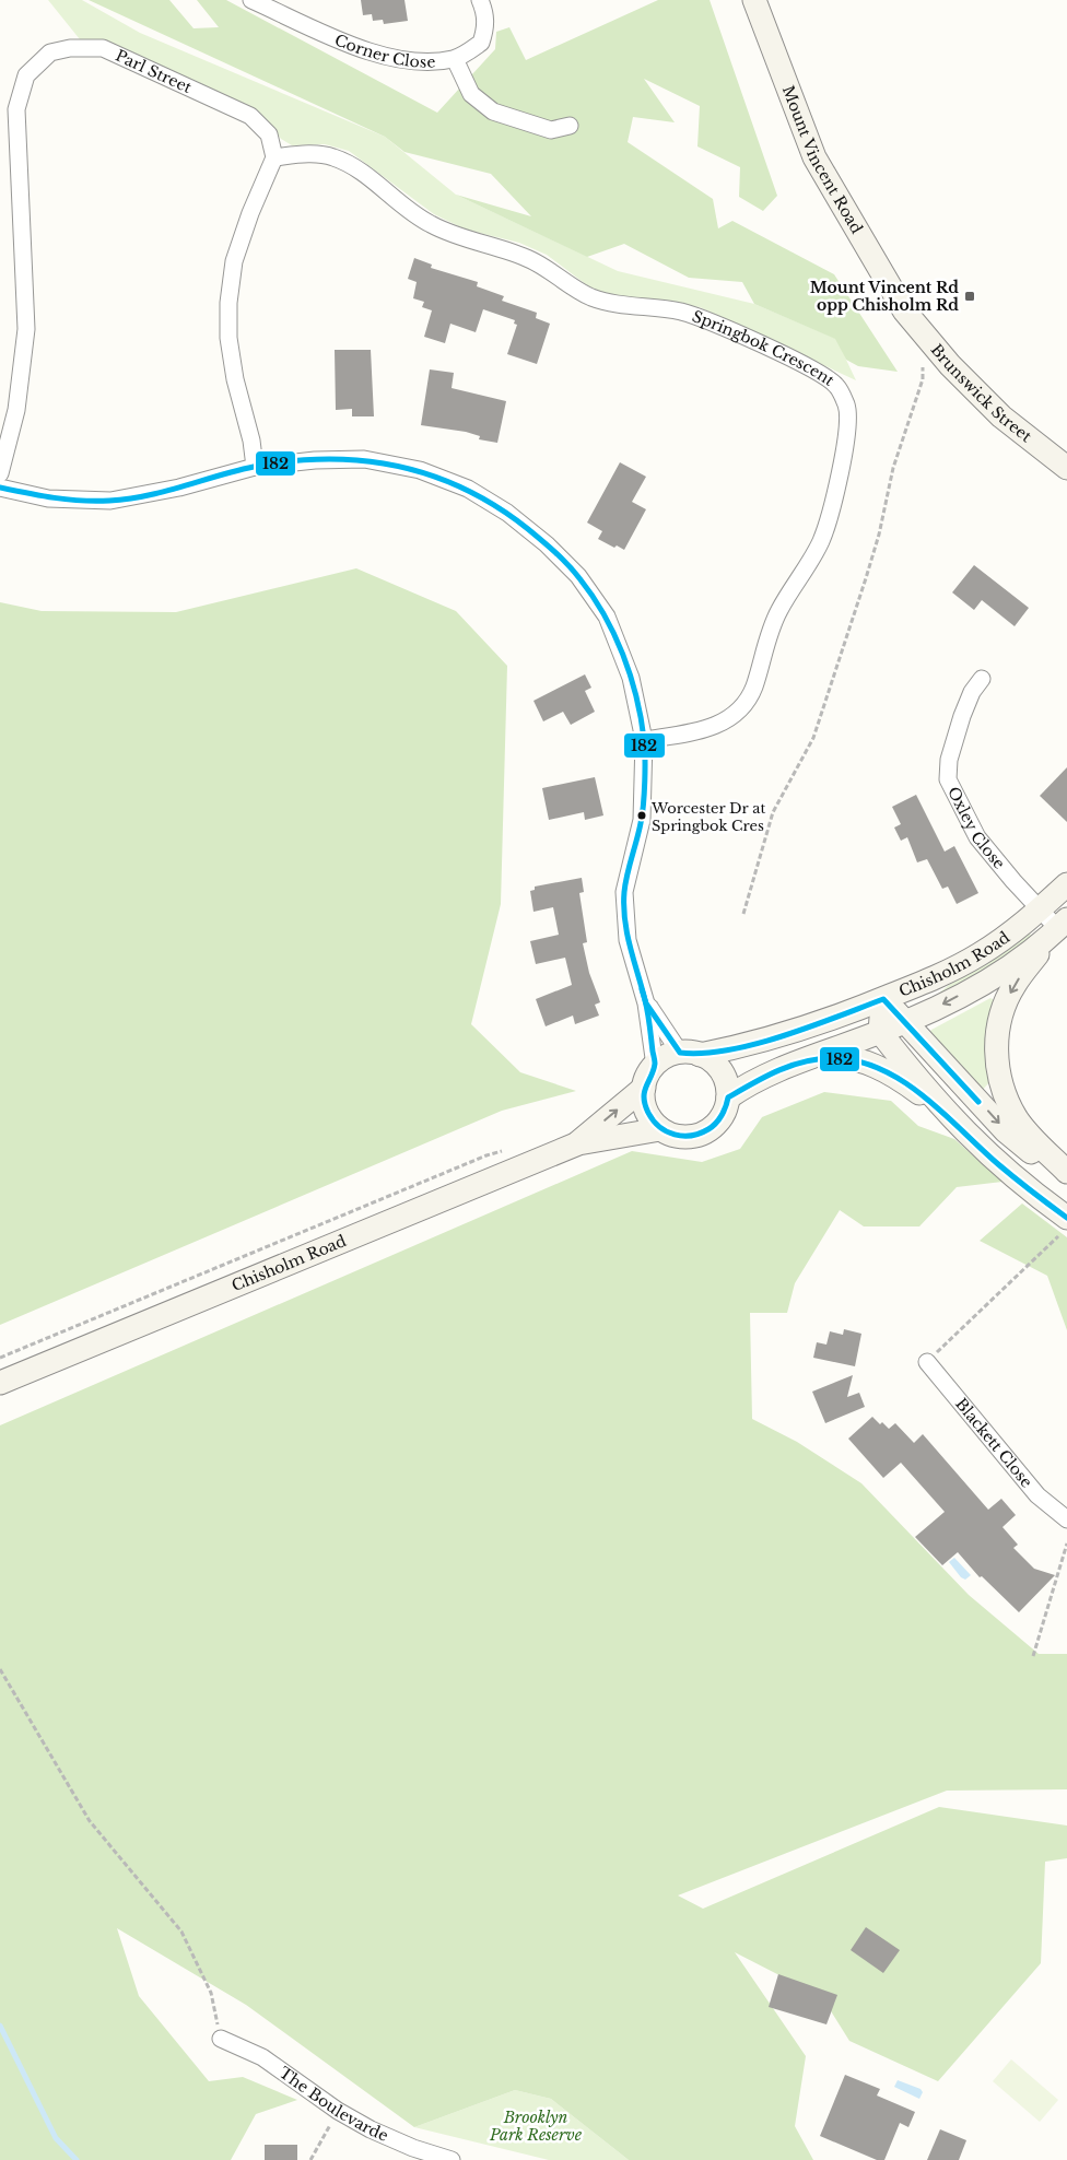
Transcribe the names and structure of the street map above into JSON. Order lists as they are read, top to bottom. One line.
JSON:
{"streets":{"main road":["Mount Vincent Road","Brunswick Street","Chisholm Road"],"street":["Corner Close","Parl Street","Springbok Crescent","Oxley Close","Blackett Close","The Boulevarde"]},"crossings":[["Parl Street","Springbok Crescent"],["Mount Vincent Road","Brunswick Street"],["Oxley Close","Chisholm Road"]],"parks":["Brooklyn Park Reserve"],"places":{"transit":["Mount Vincent Rd opp Chisholm Rd"],"other":["Worcester Dr at Springbok Cres"]},"lines":["transit line 182"]}
